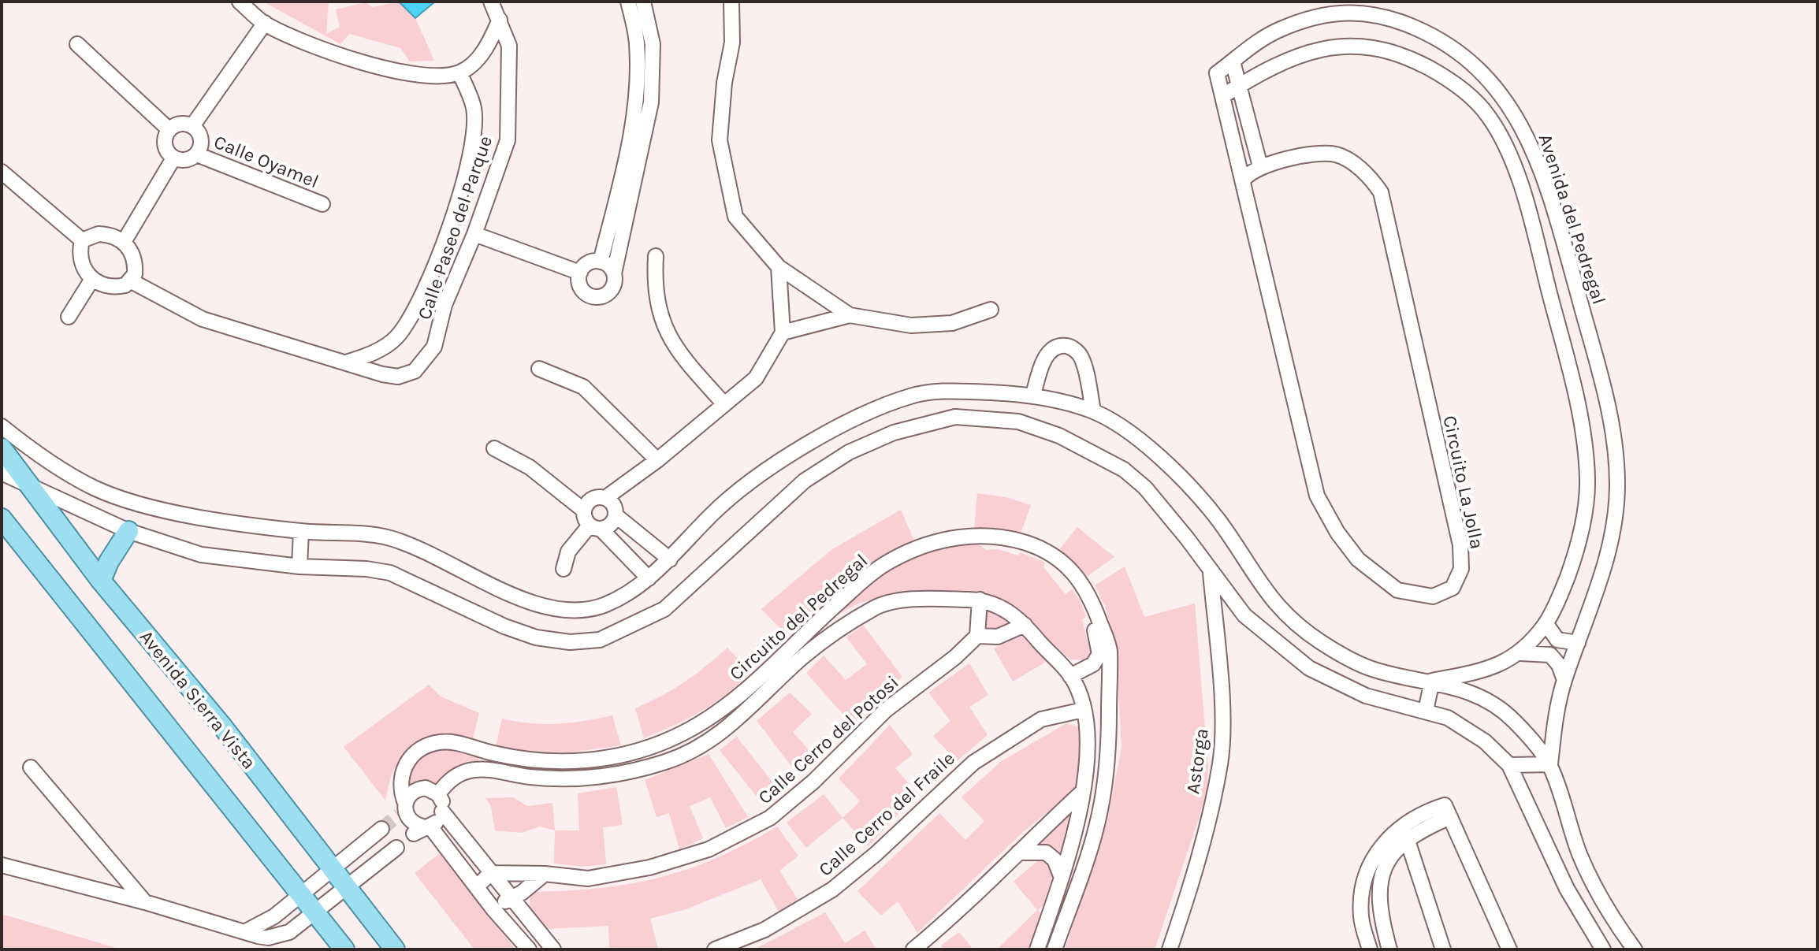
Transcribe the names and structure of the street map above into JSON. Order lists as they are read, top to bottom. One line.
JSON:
{"streets":{"main road":["Avenida Sierra Vista"],"street":["Calle Oyamel","Avenida del Pedregal","Calle Paseo del Parque","Circuito La Jolla","Circuito del Pedregal","Calle Cerro del Potosi","Astorga","Calle Cerro del Fraile"]},"crossings":[["Avenida del Pedregal","Circuito La Jolla"],["Circuito del Pedregal","Calle Cerro del Fraile"]]}
